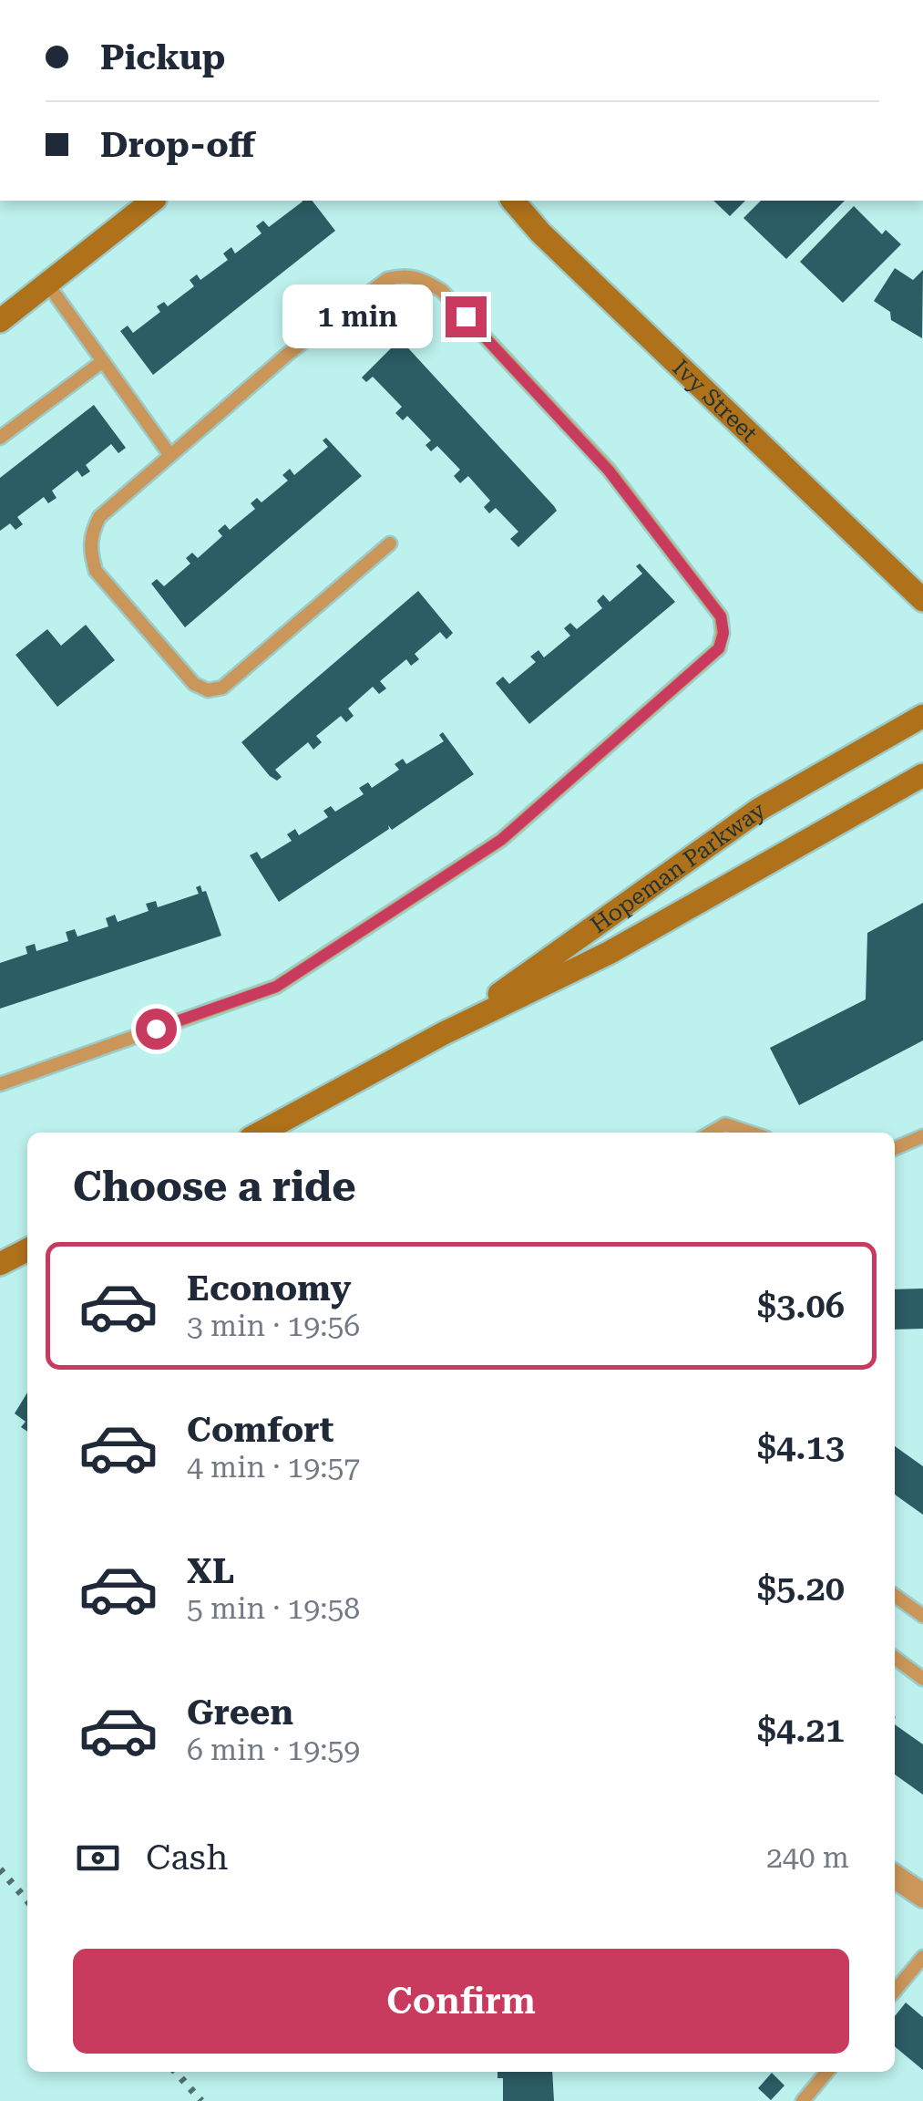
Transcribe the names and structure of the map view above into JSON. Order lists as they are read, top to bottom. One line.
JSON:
{"streets":{"main road":["Ivy Street","Hopeman Parkway"]},"page":{"banner":["Pickup","Drop-off"],"bubble":"1 min","heading":"Choose a ride","list":[{"name":"Economy","note":"3 min · 19:56","value":"$3.06"},{"name":"Comfort","note":"4 min · 19:57","value":"$4.13"},{"name":"XL","note":"5 min · 19:58","value":"$5.20"},{"name":"Green","note":"6 min · 19:59","value":"$4.21"}],"pay":["Cash","240 m"],"buttons":"Confirm"}}
